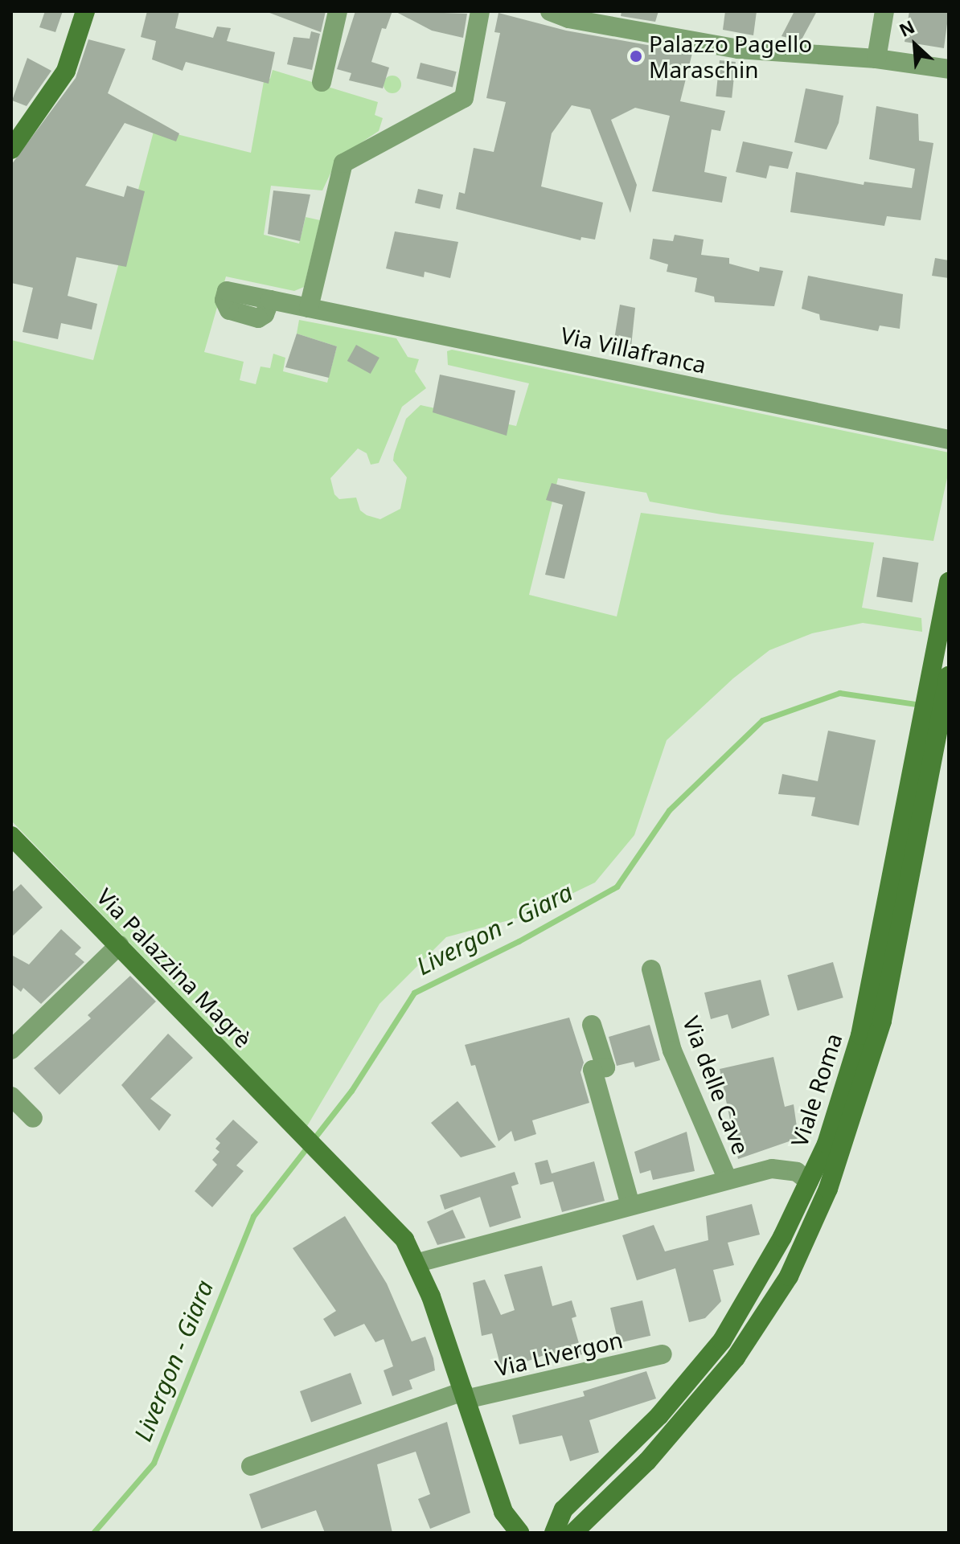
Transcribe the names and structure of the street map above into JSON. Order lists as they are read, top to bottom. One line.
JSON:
{"streets":{"main road":["Via Palazzina Magrè","Viale Roma"],"street":["Via Villafranca","Via delle Cave","Via Livergon"]},"crossings":[["Via Palazzina Magrè","Via delle Cave"],["Via Palazzina Magrè","Via Livergon"],["Via delle Cave","Viale Roma"]],"water":["Livergon - Giara"],"places":["Palazzo Pagello Maraschin"],"north":"top left"}
